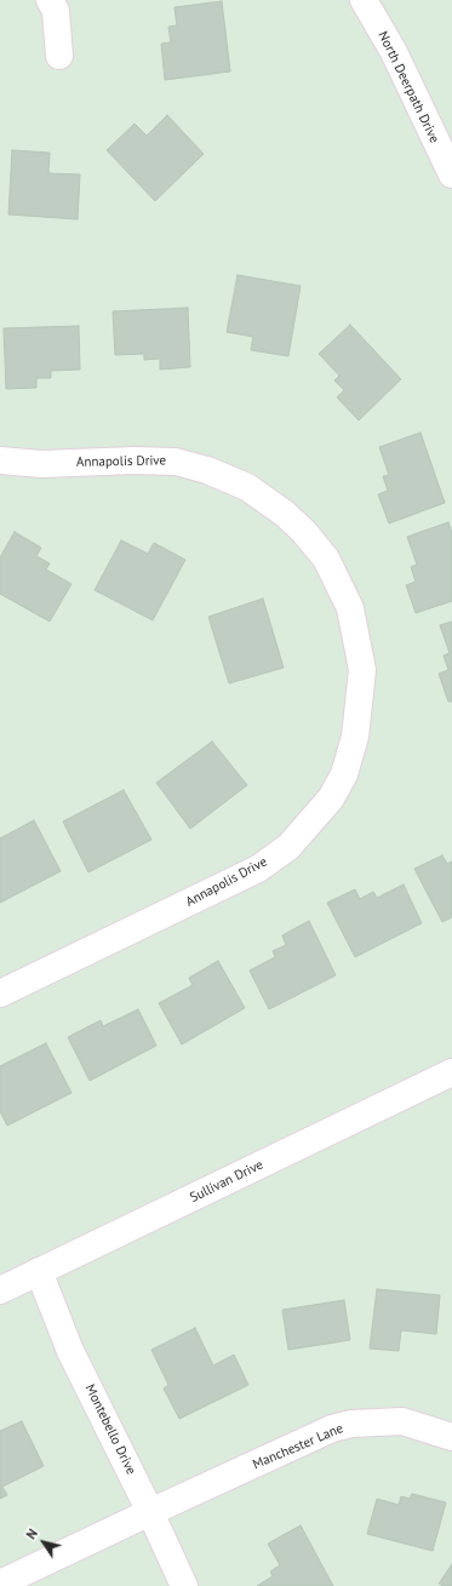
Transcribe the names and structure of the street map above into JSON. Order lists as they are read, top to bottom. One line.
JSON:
{"streets":{"street":["North Deerpath Drive","Annapolis Drive","Sullivan Drive","Montebello Drive","Manchester Lane"]},"crossings":[["Sullivan Drive","Montebello Drive"],["Montebello Drive","Manchester Lane"]],"north":"top left"}
